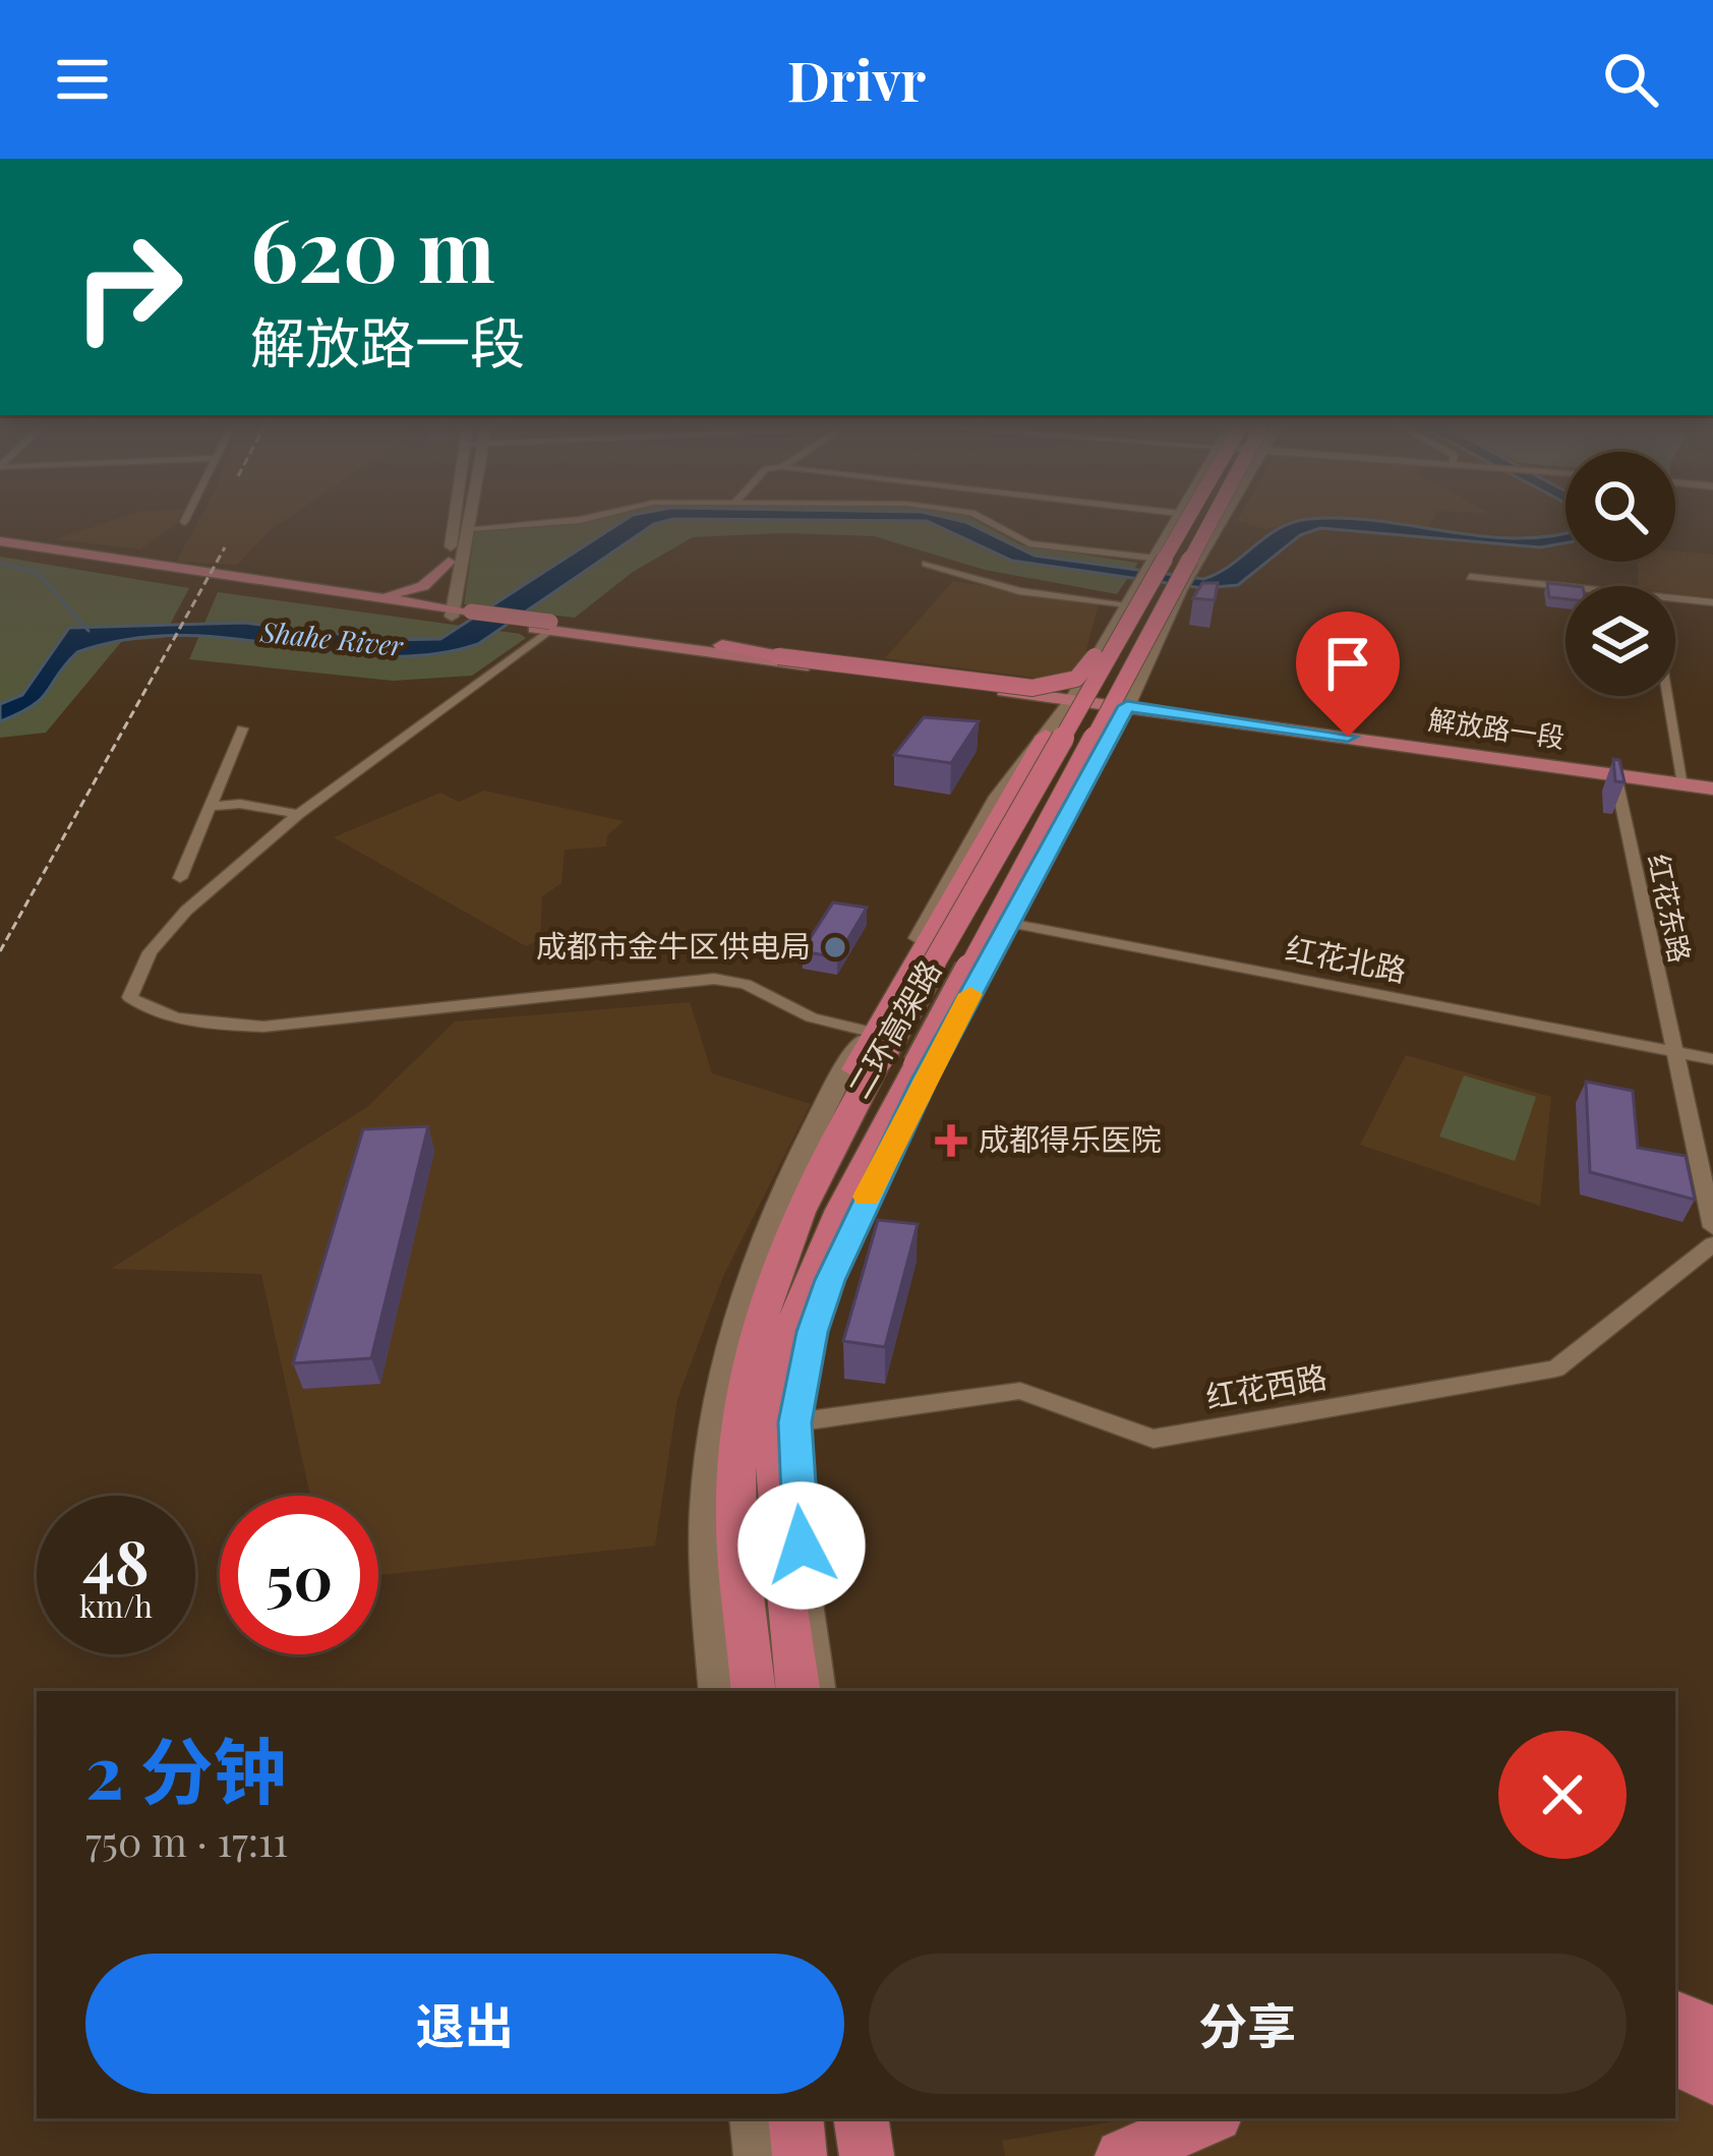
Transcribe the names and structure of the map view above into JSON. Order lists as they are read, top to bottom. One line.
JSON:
{"streets":{"highway":["二环高架路"],"main road":["解放路一段"],"street":["红花东路","红花北路","红花西路"]},"crossings":[["解放路一段","红花东路"],["红花东路","红花北路"]],"water":["Shahe River"],"places":{"other":["成都市金牛区供电局"],"health":["成都得乐医院"]},"page":{"header":"Drivr","turn":["620 m","解放路一段"],"speed":"48 km/h","limit":"50","heading":["2 分钟","750 m · 17:11"],"buttons":["退出","分享"]}}
